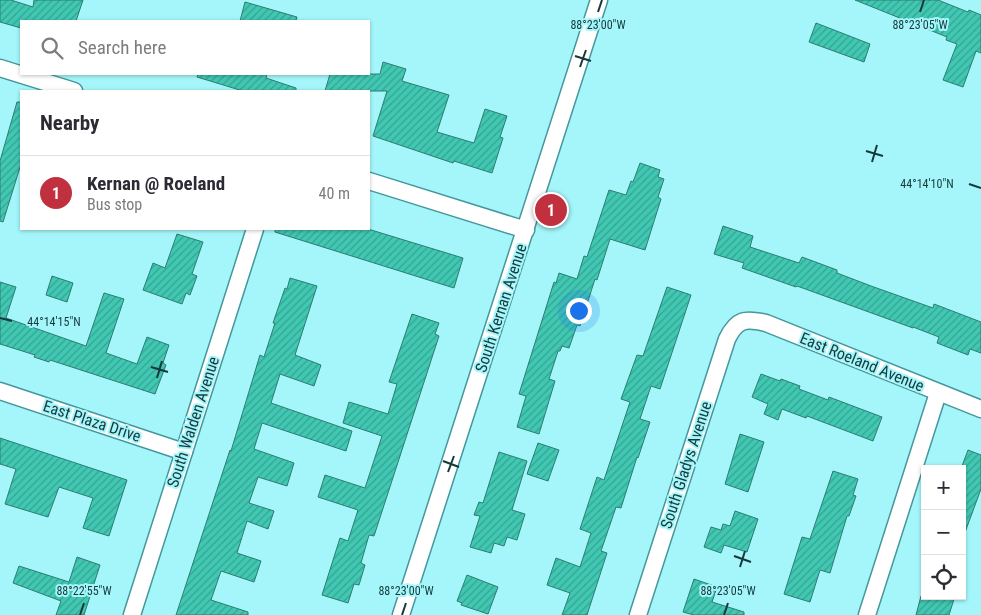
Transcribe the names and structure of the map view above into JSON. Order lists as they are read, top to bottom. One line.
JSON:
{"streets":{"street":["South Kernan Avenue","East Roeland Avenue","East Plaza Drive","South Walden Avenue","South Gladys Avenue"]},"crossings":[["East Roeland Avenue","South Gladys Avenue"],["East Plaza Drive","South Walden Avenue"]],"page":{"search":"Search here","heading":"Nearby","list":[{"mark":"1","name":"Kernan @ Roeland","note":"Bus stop","value":"40 m"}],"pins":"1","map_buttons":["+","−"]},"coordinates":["88°23'00\"W","88°23'05\"W","44°14'10\"N","44°14'15\"N","88°22'55\"W"]}
